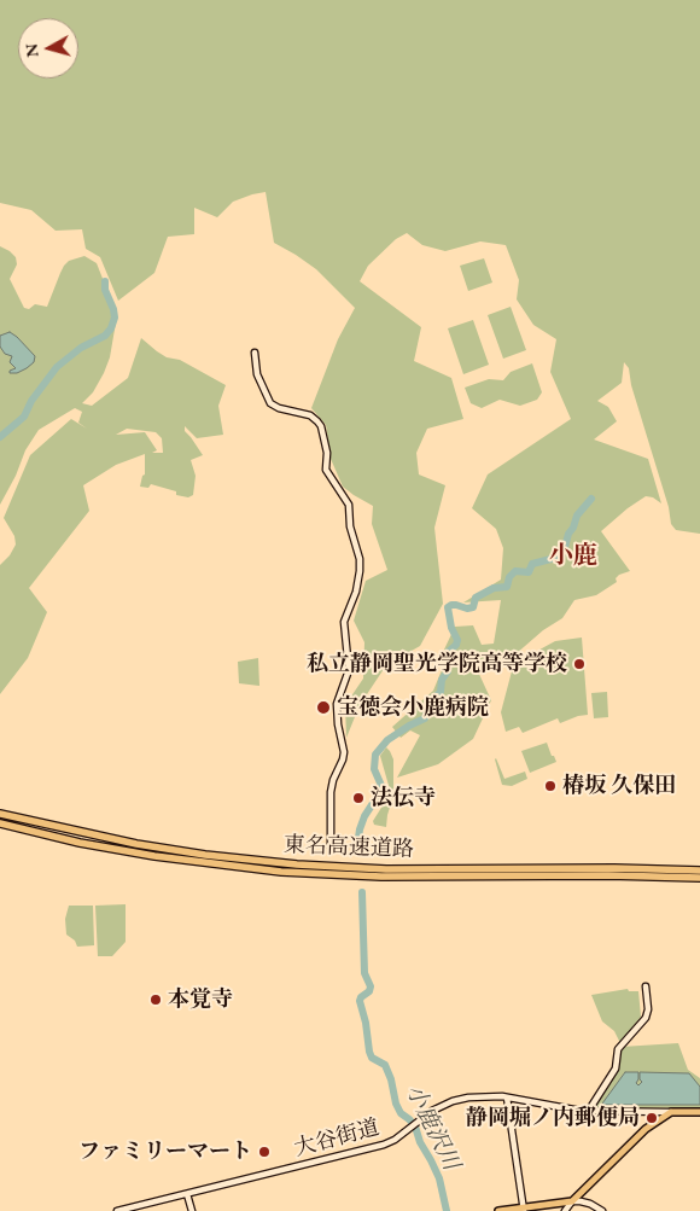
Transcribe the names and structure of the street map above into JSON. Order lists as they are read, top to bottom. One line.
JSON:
{"streets":{"highway":["東名高速道路"],"main road":["大谷街道"]},"districts":["小鹿"],"water":["小鹿沢川"],"places":["私立静岡聖光学院高等学校","宝徳会小鹿病院","椿坂 久保田","法伝寺","本覚寺","静岡堀ノ内郵便局","ファミリーマート"],"north":"left"}
